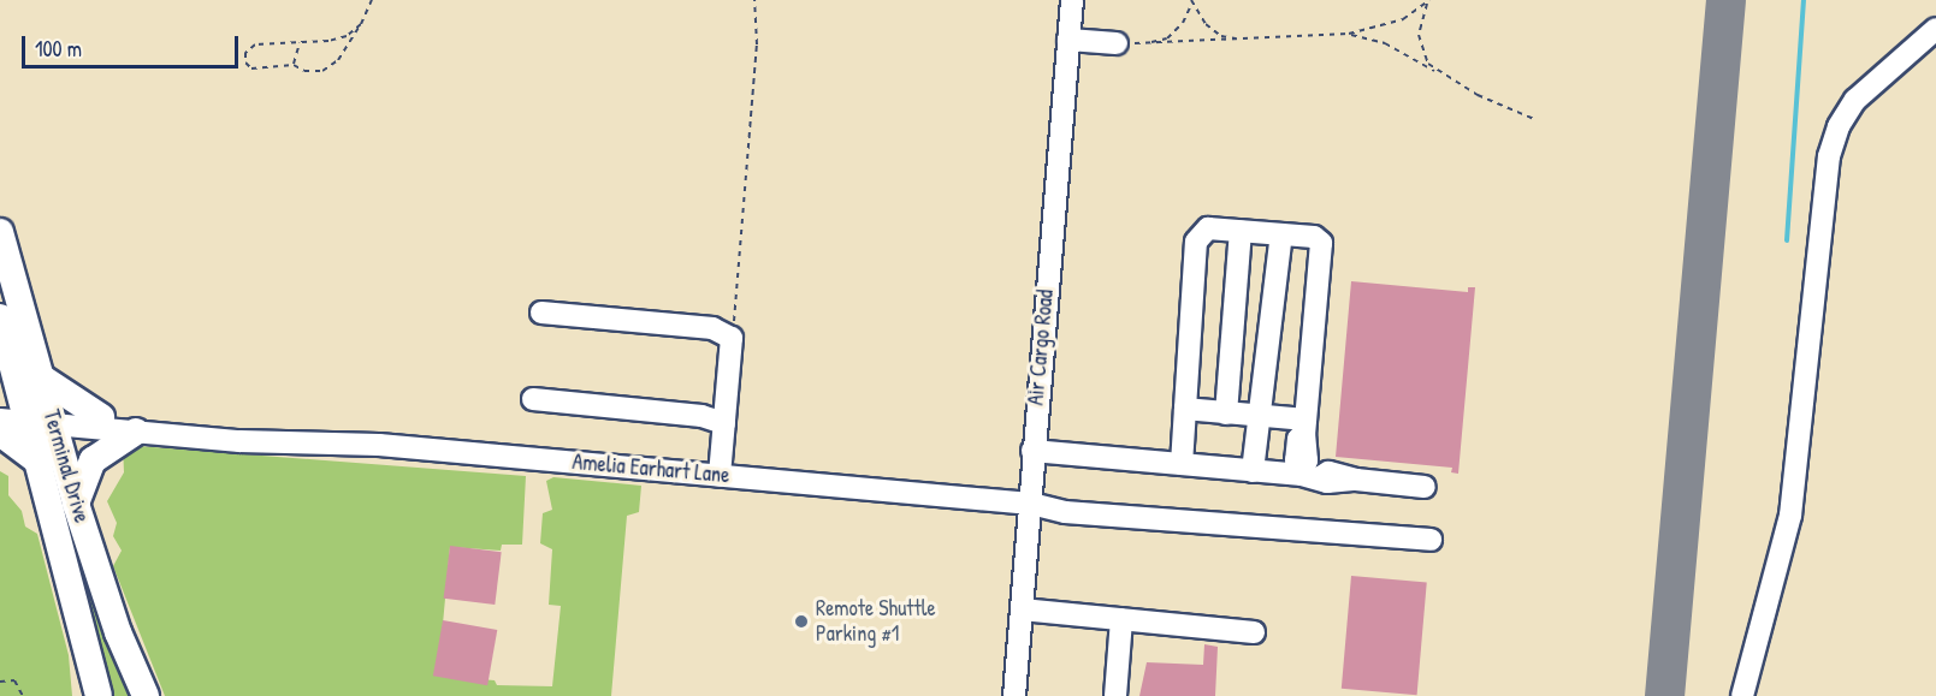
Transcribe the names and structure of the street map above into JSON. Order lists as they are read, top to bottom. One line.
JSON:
{"streets":{"main road":["Terminal Drive"],"street":["Air Cargo Road","Amelia Earhart Lane"]},"crossings":[["Air Cargo Road","Amelia Earhart Lane"],["Terminal Drive","Amelia Earhart Lane"]],"places":["Remote Shuttle Parking #1"],"scale_bar":"100 m"}
